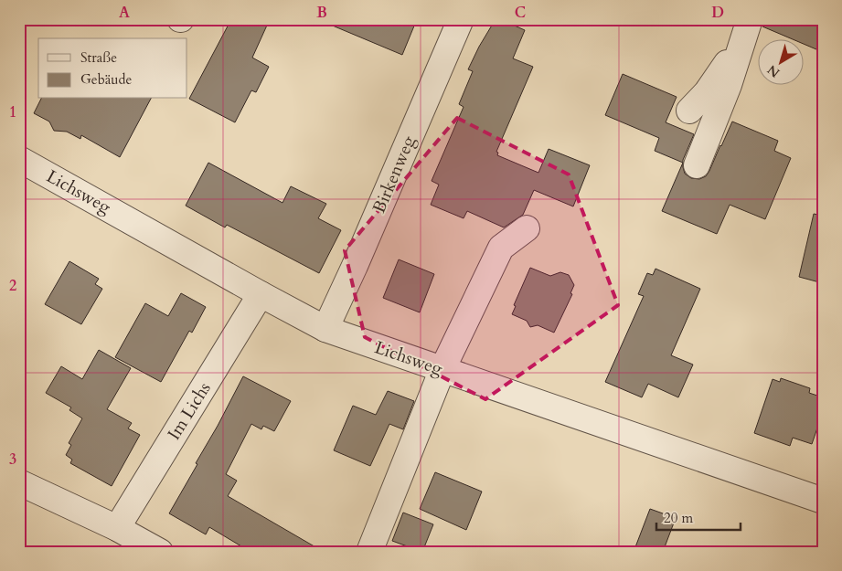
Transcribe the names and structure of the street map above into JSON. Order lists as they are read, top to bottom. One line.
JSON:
{"streets":{"street":["Birkenweg","Lichsweg","Im Lichs"]},"crossings":[["Birkenweg","Lichsweg"],["Lichsweg","Im Lichs"]],"legend":["Straße","Gebäude"],"scale_bar":"20 m","north":"bottom left","grid":{"columns":["A","B","C","D"],"rows":["1","2","3"]}}
